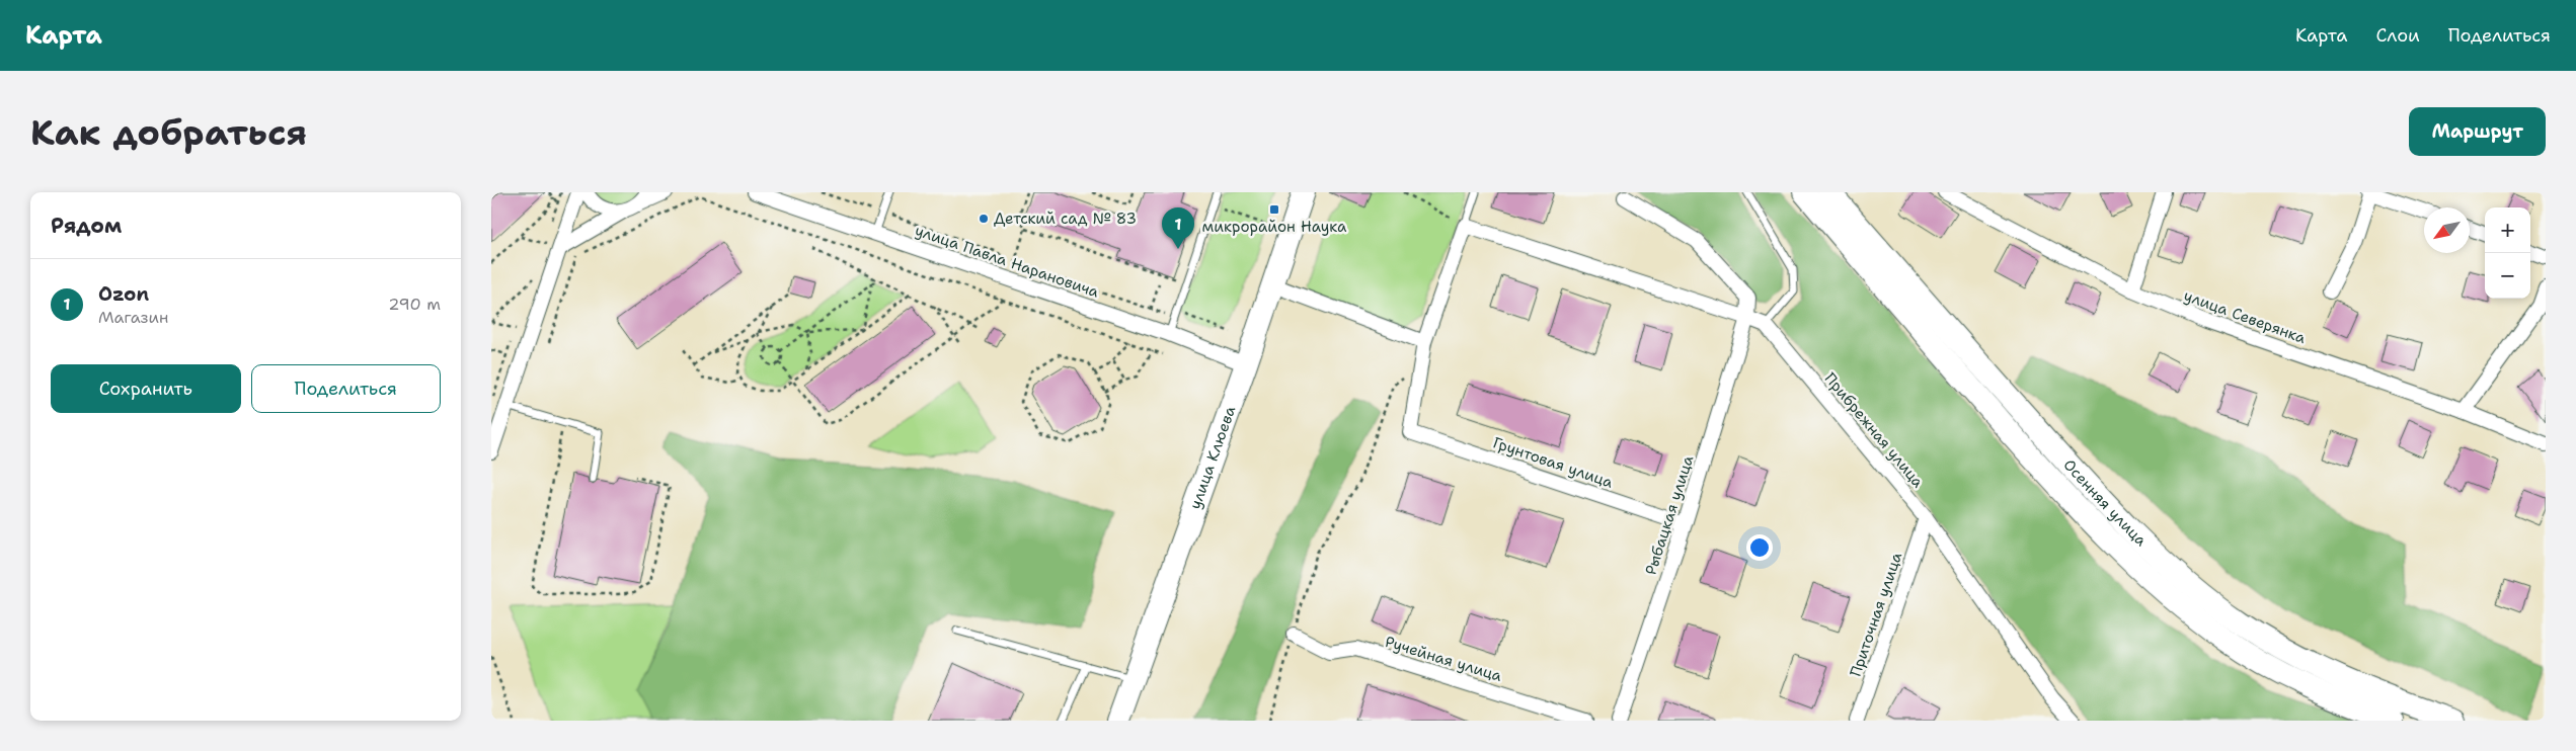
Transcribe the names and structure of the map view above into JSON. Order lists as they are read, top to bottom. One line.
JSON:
{"streets":{"main road":["улица Клюева","Осенняя улица"],"street":["улица Павла Нарановича","улица Северянка","Прибрежная улица","Грунтовая улица","Рыбацкая улица","Приточная улица","Ручейная улица"]},"crossings":[["улица Павла Нарановича","улица Клюева"],["Прибрежная улица","Рыбацкая улица"],["Прибрежная улица","Приточная улица"],["Грунтовая улица","Рыбацкая улица"]],"places":{"transit":["микрорайон Наука"],"other":["Детский сад № 83"]},"north":"bottom left","page":{"header":"Карта","nav":["Карта","Слои","Поделиться"],"buttons":["Маршрут",["Сохранить","Поделиться"]],"title":"Как добраться","heading":"Рядом","map_buttons":["+","−"],"pins":"1","list":[{"mark":"1","name":"Ozon","note":"Магазин","value":"290 m"}]}}
